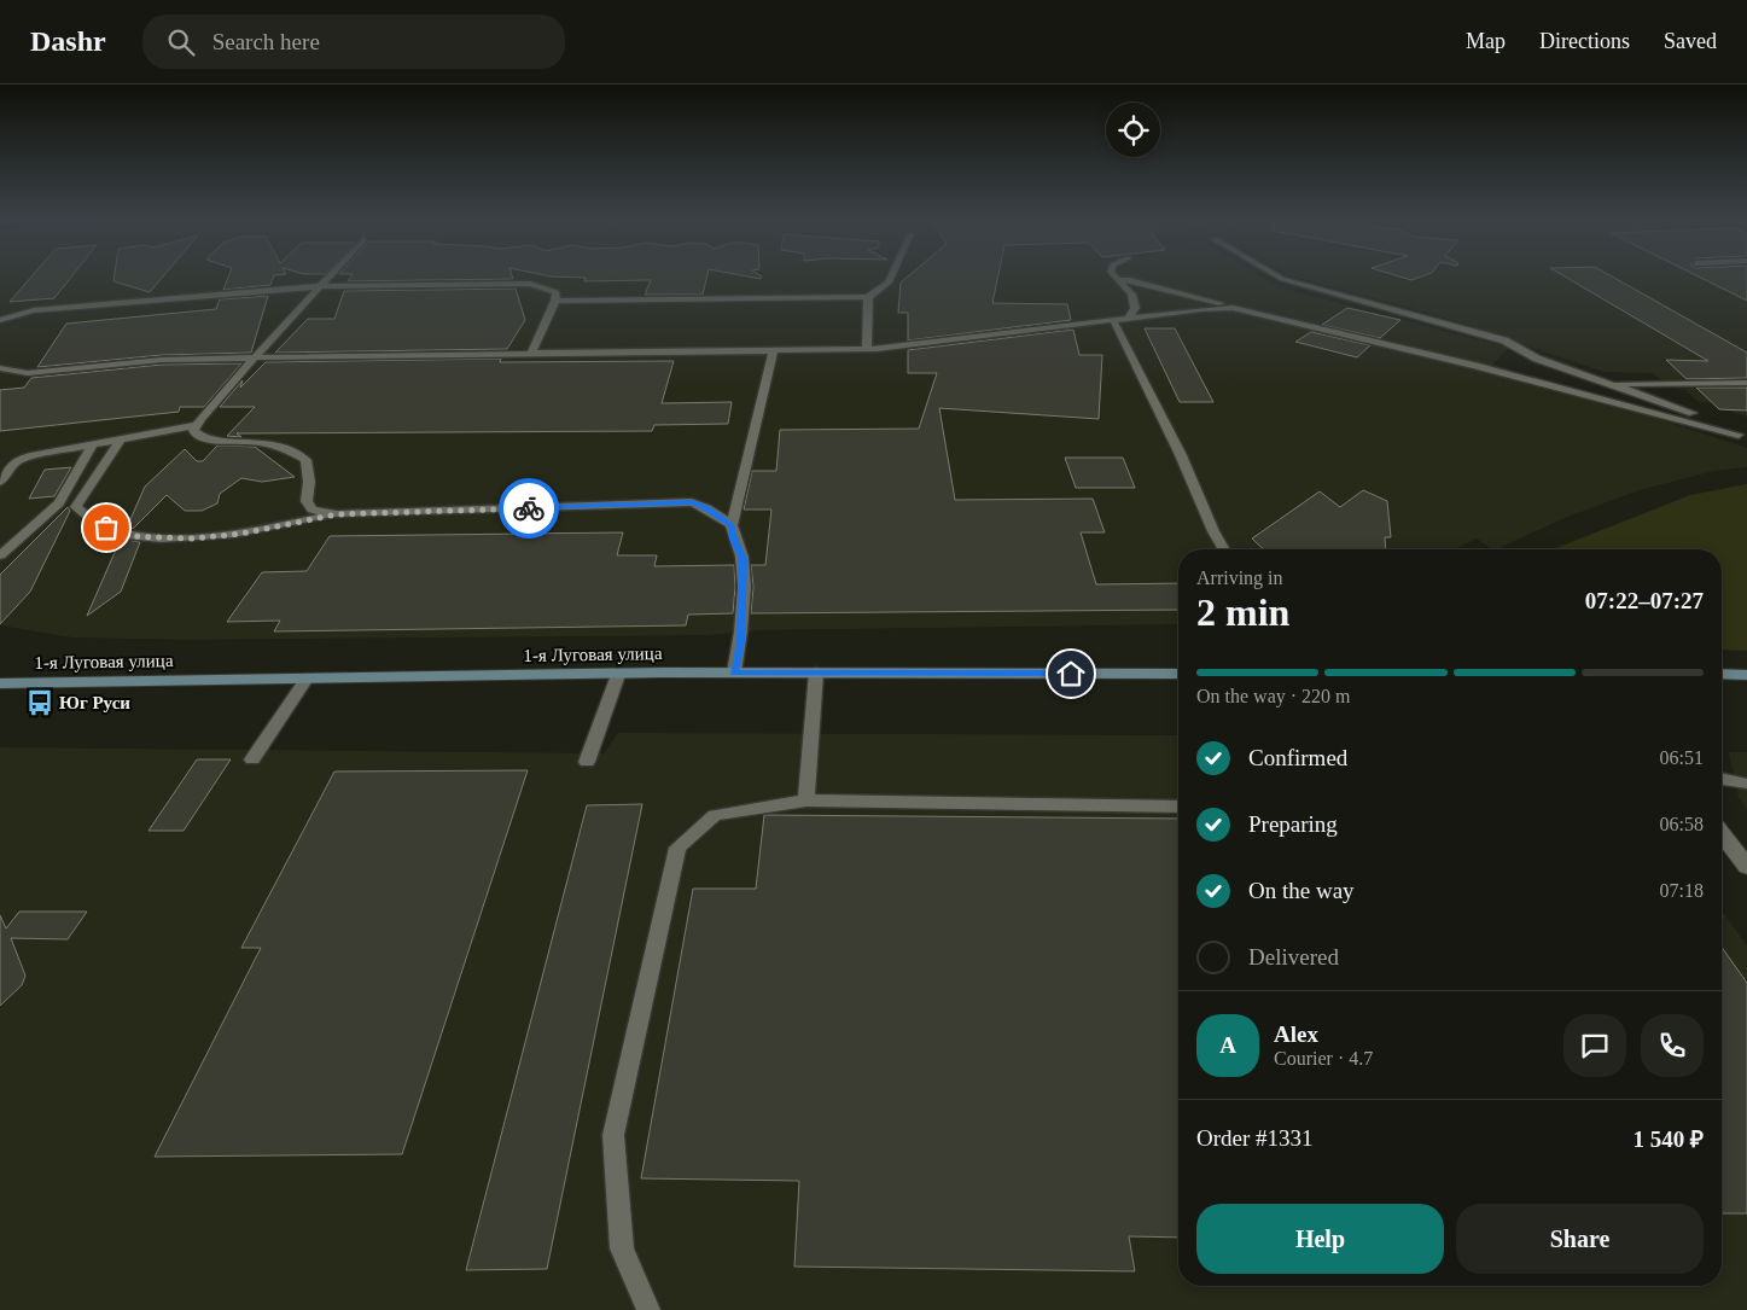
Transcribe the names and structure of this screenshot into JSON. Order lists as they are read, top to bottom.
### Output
{
  "streets": {
    "main road": ["1-я Луговая улица"]
  },
  "places": {
    "bus stop": ["Юг Руси"]
  },
  "page": {
    "header": "Dashr",
    "search": "Search here",
    "nav": ["Map", "Directions", "Saved"],
    "heading": ["2 min", "Arriving in", "07:22–07:27"],
    "panel": [
      "Alex",
      "Courier · 4.7",
      "Order #1331",
      "1 540 ₽"
    ],
    "bar": "On the way · 220 m",
    "list": [
      ["Confirmed", "06:51"],
      ["Preparing", "06:58"],
      ["On the way", "07:18"],
      "Delivered"
    ],
    "round": "A",
    "buttons": ["Help", "Share"]
  }
}
